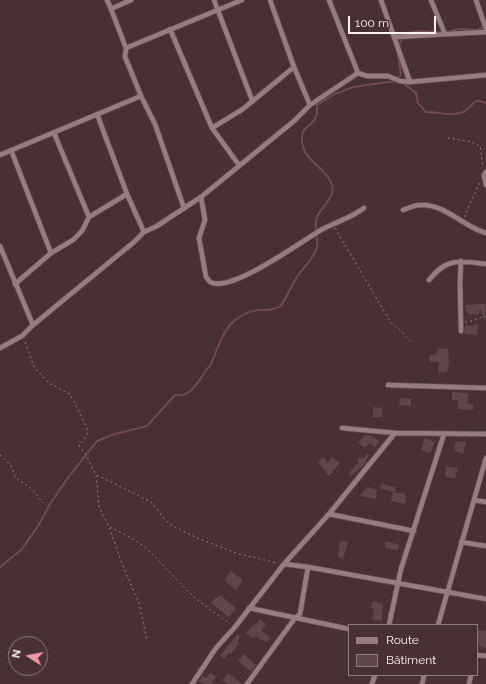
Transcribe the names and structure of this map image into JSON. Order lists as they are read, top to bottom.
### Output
{
  "legend": ["Route", "Bâtiment"],
  "scale_bar": "100 m",
  "north": "left"
}
